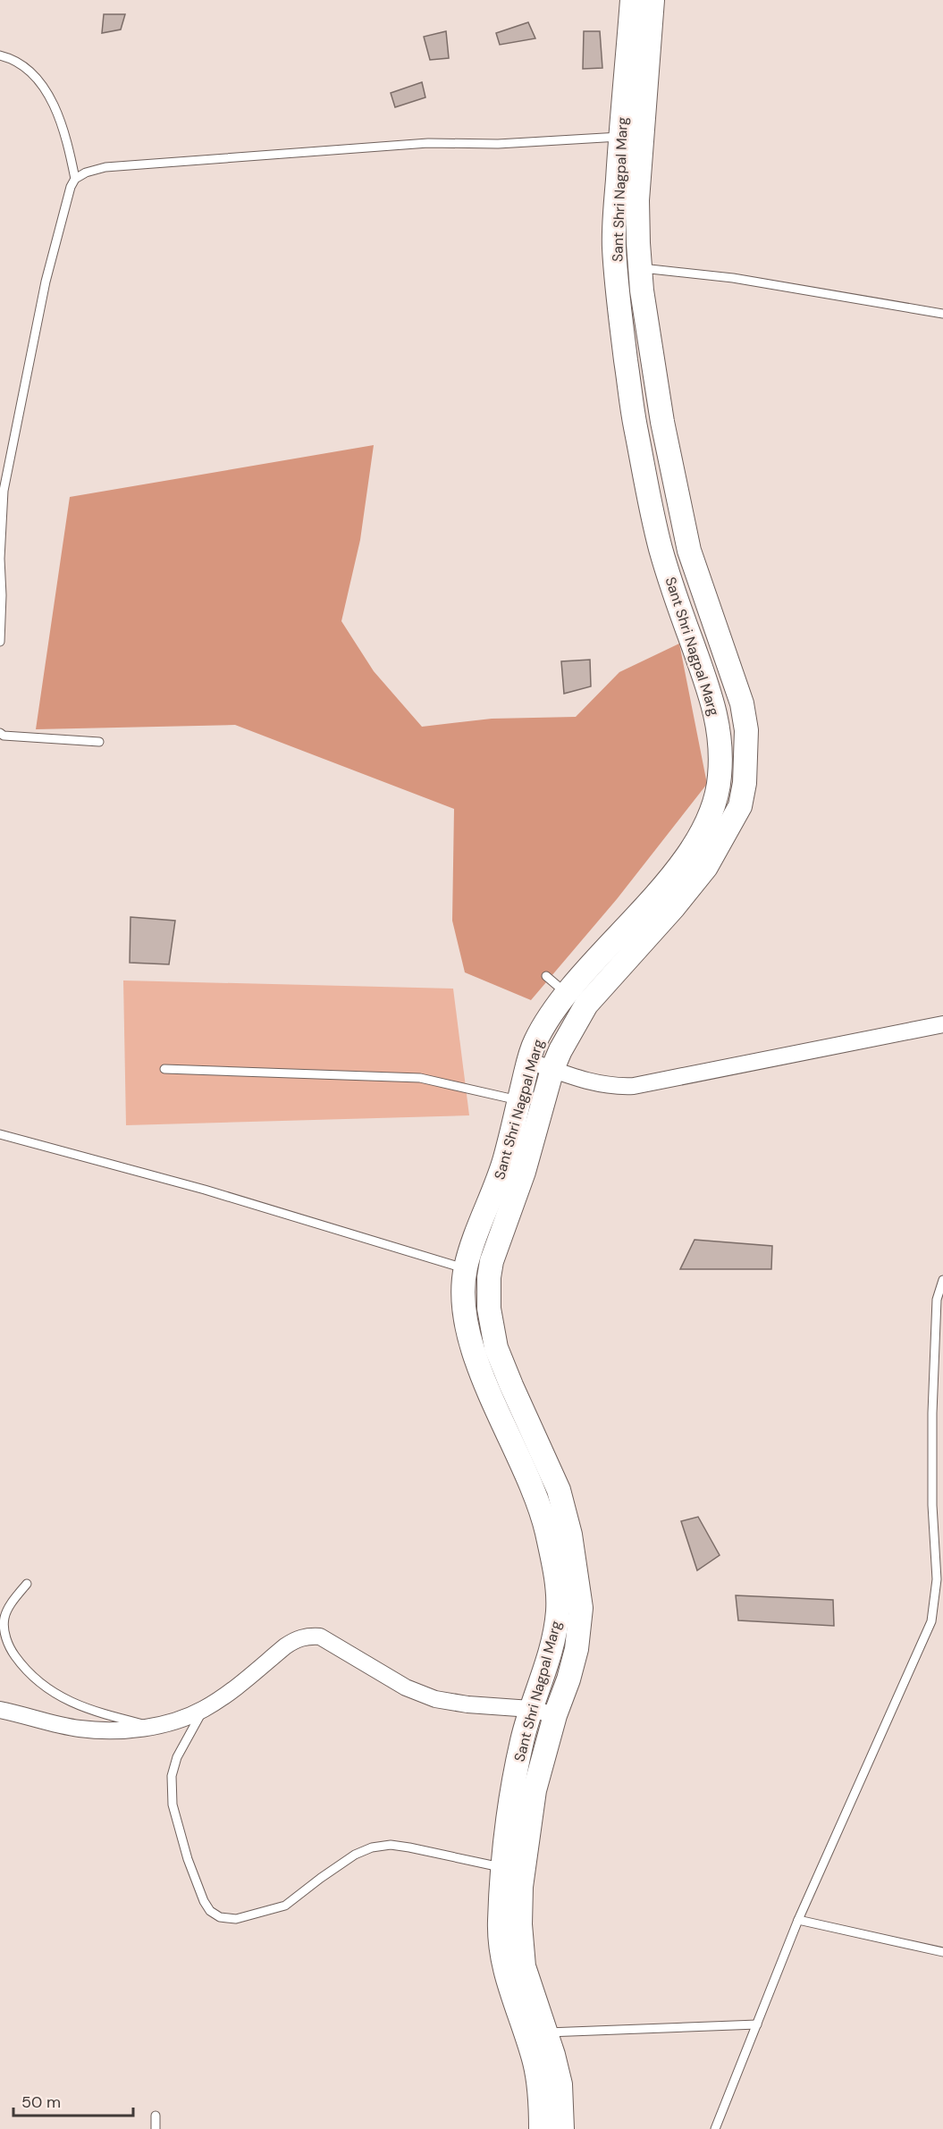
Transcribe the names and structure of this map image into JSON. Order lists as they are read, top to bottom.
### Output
{
  "streets": {
    "street": ["Sant Shri Nagpal Marg"]
  },
  "scale_bar": "50 m"
}
